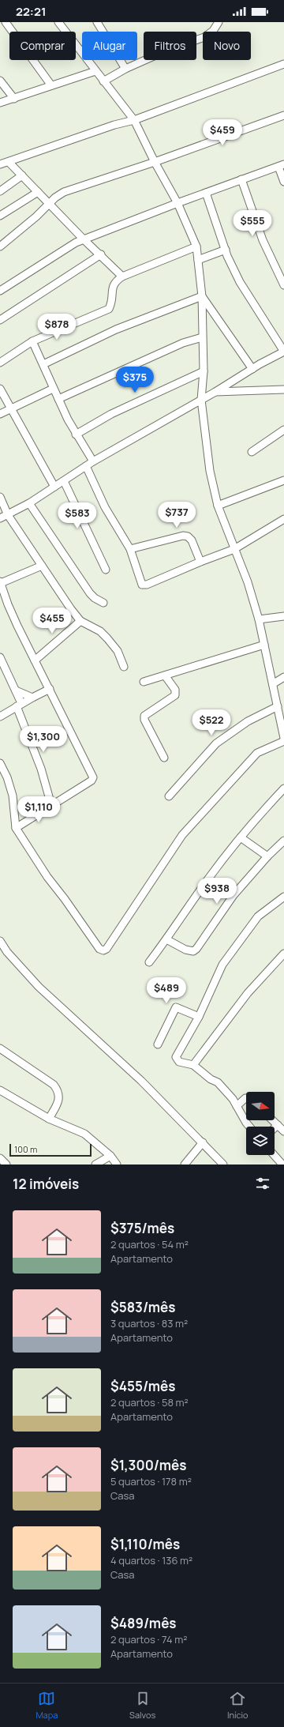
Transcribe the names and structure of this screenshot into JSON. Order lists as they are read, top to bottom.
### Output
{
  "scale_bar": "100 m",
  "north": "right",
  "page": {
    "status": "22:21",
    "chip": [
      "Comprar",
      "Alugar",
      "Filtros",
      "Novo"
    ],
    "price": [
      "$459",
      "$555",
      "$878",
      "$375",
      "$737",
      "$583",
      "$455",
      "$522",
      "$1,300",
      "$1,110",
      "$938",
      "$489"
    ],
    "scale": "100 m",
    "heading": "12 imóveis",
    "list": [
      {
        "name": "$375/mês",
        "note": "2 quartos · 54 m² · Apartamento"
      },
      {
        "name": "$583/mês",
        "note": "3 quartos · 83 m² · Apartamento"
      },
      {
        "name": "$455/mês",
        "note": "2 quartos · 58 m² · Apartamento"
      },
      {
        "name": "$1,300/mês",
        "note": "5 quartos · 178 m² · Casa"
      },
      {
        "name": "$1,110/mês",
        "note": "4 quartos · 136 m² · Casa"
      },
      {
        "name": "$489/mês",
        "note": "2 quartos · 74 m² · Apartamento"
      }
    ],
    "tabs": ["Mapa", "Salvos", "Início"]
  }
}
